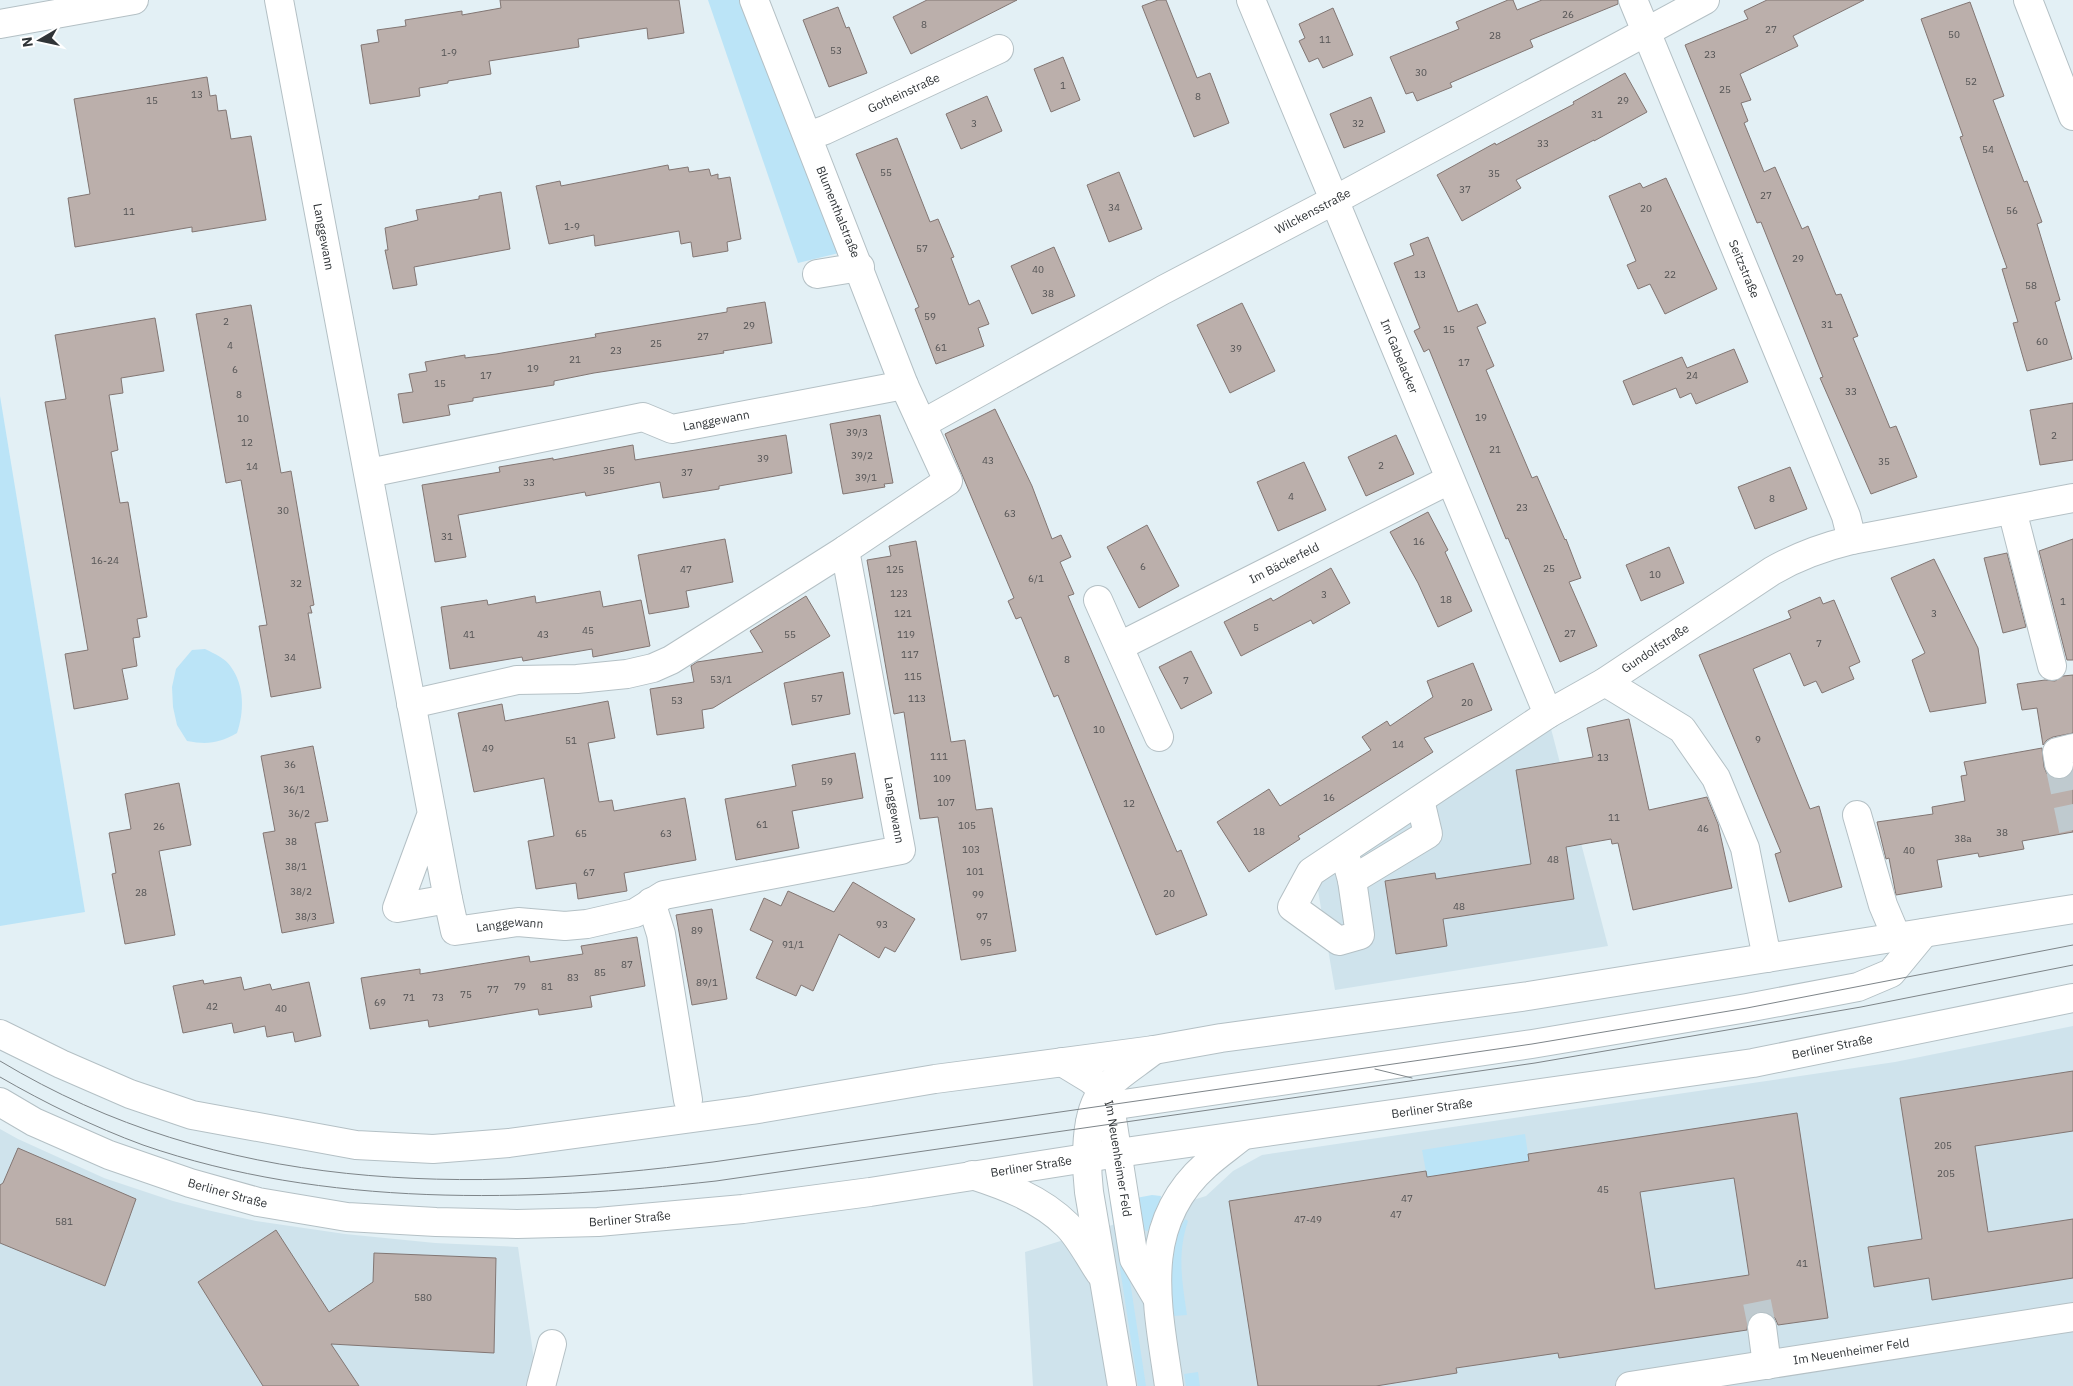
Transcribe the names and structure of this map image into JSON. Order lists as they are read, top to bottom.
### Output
{
  "streets": {
    "street": [
      "Gotheinstraße",
      "Wilckensstraße",
      "Blumenthalstraße",
      "Langgewann",
      "Seitzstraße",
      "Im Gabelacker",
      "Im Bäckerfeld",
      "Gundolfstraße",
      "Berliner Straße",
      "Im Neuenheimer Feld"
    ]
  },
  "crossings": [
    ["Gotheinstraße", "Blumenthalstraße"],
    ["Wilckensstraße", "Blumenthalstraße"],
    ["Wilckensstraße", "Seitzstraße"],
    ["Wilckensstraße", "Im Gabelacker"],
    ["Blumenthalstraße", "Langgewann"],
    ["Seitzstraße", "Gundolfstraße"],
    ["Im Gabelacker", "Im Bäckerfeld"],
    ["Im Gabelacker", "Gundolfstraße"],
    ["Berliner Straße", "Im Neuenheimer Feld"]
  ],
  "house_numbers": [
    "26",
    "8",
    "27",
    "50",
    "28",
    "11",
    "53",
    "1-9",
    "23",
    "30",
    "52",
    "1",
    "25",
    "13",
    "8",
    "15",
    "29",
    "31",
    "3",
    "32",
    "33",
    "54",
    "55",
    "35",
    "37",
    "27",
    "34",
    "20",
    "56",
    "11",
    "1-9",
    "57",
    "29",
    "40",
    "13",
    "22",
    "58",
    "38",
    "59",
    "2",
    "31",
    "29",
    "15",
    "27",
    "60",
    "25",
    "4",
    "61",
    "39",
    "23",
    "21",
    "17",
    "19",
    "6",
    "17",
    "24",
    "15",
    "33",
    "8",
    "19",
    "10",
    "39/3",
    "2",
    "12",
    "21",
    "39/2",
    "39",
    "43",
    "35",
    "2",
    "14",
    "35",
    "37",
    "39/1",
    "33",
    "4",
    "8",
    "23",
    "30",
    "63",
    "31",
    "16",
    "16-24",
    "6",
    "25",
    "47",
    "125",
    "10",
    "6/1",
    "32",
    "123",
    "3",
    "18",
    "1",
    "121",
    "3",
    "5",
    "45",
    "27",
    "41",
    "43",
    "55",
    "119",
    "7",
    "117",
    "34",
    "8",
    "115",
    "53/1",
    "7",
    "57",
    "113",
    "53",
    "20",
    "10",
    "9",
    "51",
    "14",
    "49",
    "111",
    "13",
    "36",
    "109",
    "59",
    "36/1",
    "16",
    "107",
    "12",
    "36/2",
    "11",
    "61",
    "105",
    "26",
    "46",
    "18",
    "38",
    "65",
    "63",
    "38a",
    "38",
    "103",
    "40",
    "48",
    "38/1",
    "101",
    "67",
    "38/2",
    "28",
    "20",
    "99",
    "48",
    "38/3",
    "97",
    "93",
    "89",
    "95",
    "91/1",
    "87",
    "85",
    "83",
    "89/1",
    "79",
    "81",
    "77",
    "75",
    "71",
    "73",
    "69",
    "42",
    "40",
    "205",
    "205",
    "45",
    "47",
    "47",
    "47-49",
    "581",
    "41",
    "580"
  ],
  "north": "left"
}
